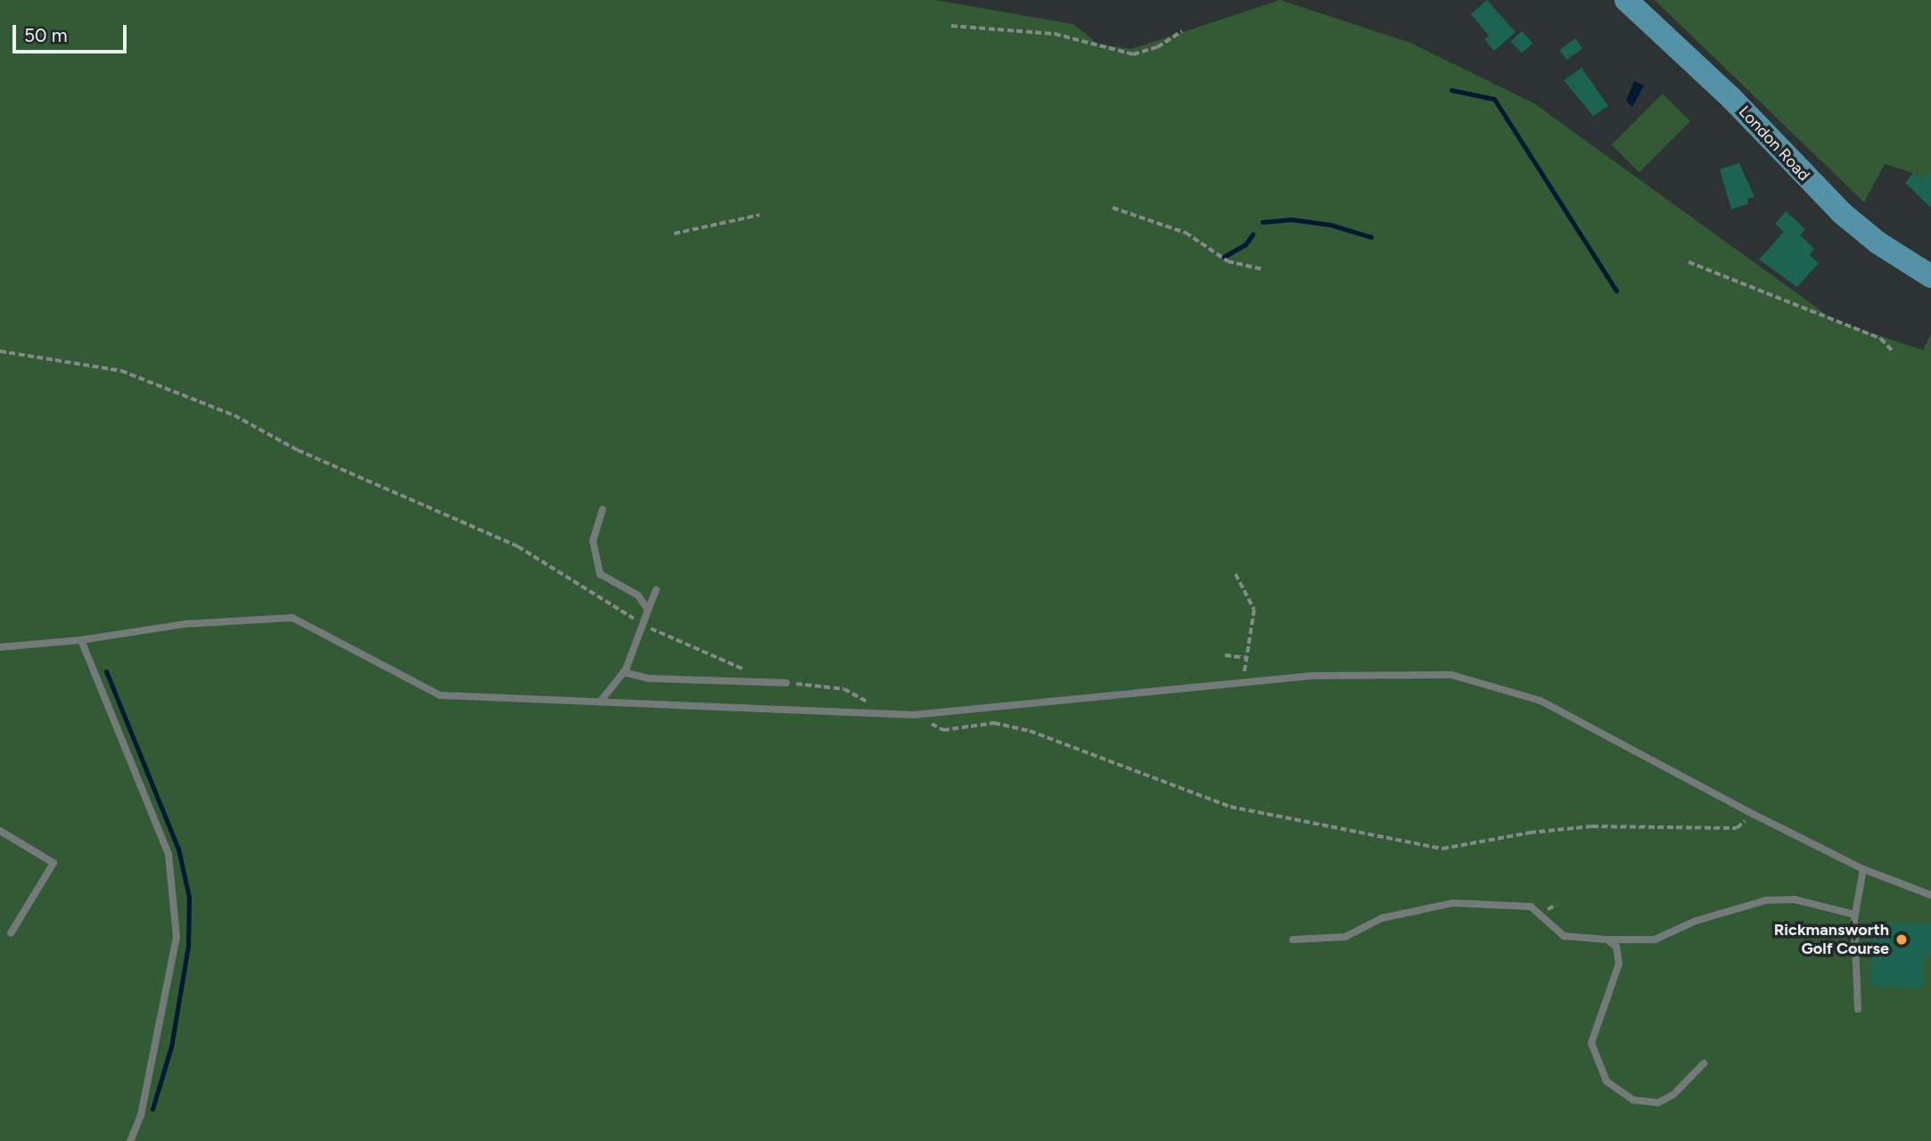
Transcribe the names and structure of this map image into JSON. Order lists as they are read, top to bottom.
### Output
{
  "streets": {
    "main road": ["London Road"]
  },
  "places": ["Rickmansworth Golf Course"],
  "scale_bar": "50 m"
}
